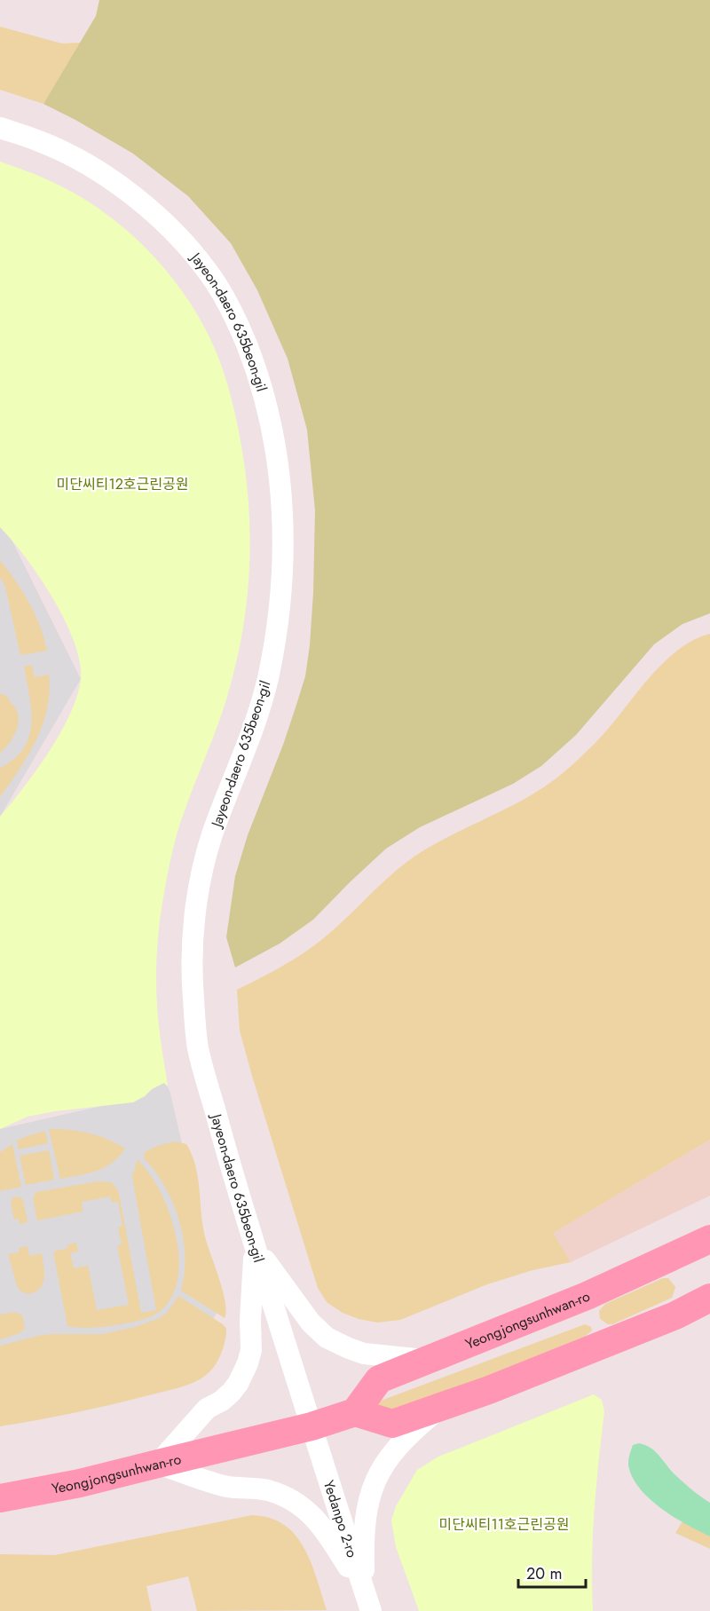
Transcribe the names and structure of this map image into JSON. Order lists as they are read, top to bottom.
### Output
{
  "streets": {
    "main road": ["Yeongjongsunhwan-ro"],
    "street": ["Jayeon-daero 635beon-gil", "Yedanpo 2-ro"]
  },
  "crossings": [
    ["Jayeon-daero 635beon-gil", "Yeongjongsunhwan-ro"],
    ["Jayeon-daero 635beon-gil", "Yedanpo 2-ro"],
    ["Yeongjongsunhwan-ro", "Yedanpo 2-ro"]
  ],
  "parks": ["미단씨티12호근린공원", "미단씨티11호근린공원"],
  "scale_bar": "20 m"
}
